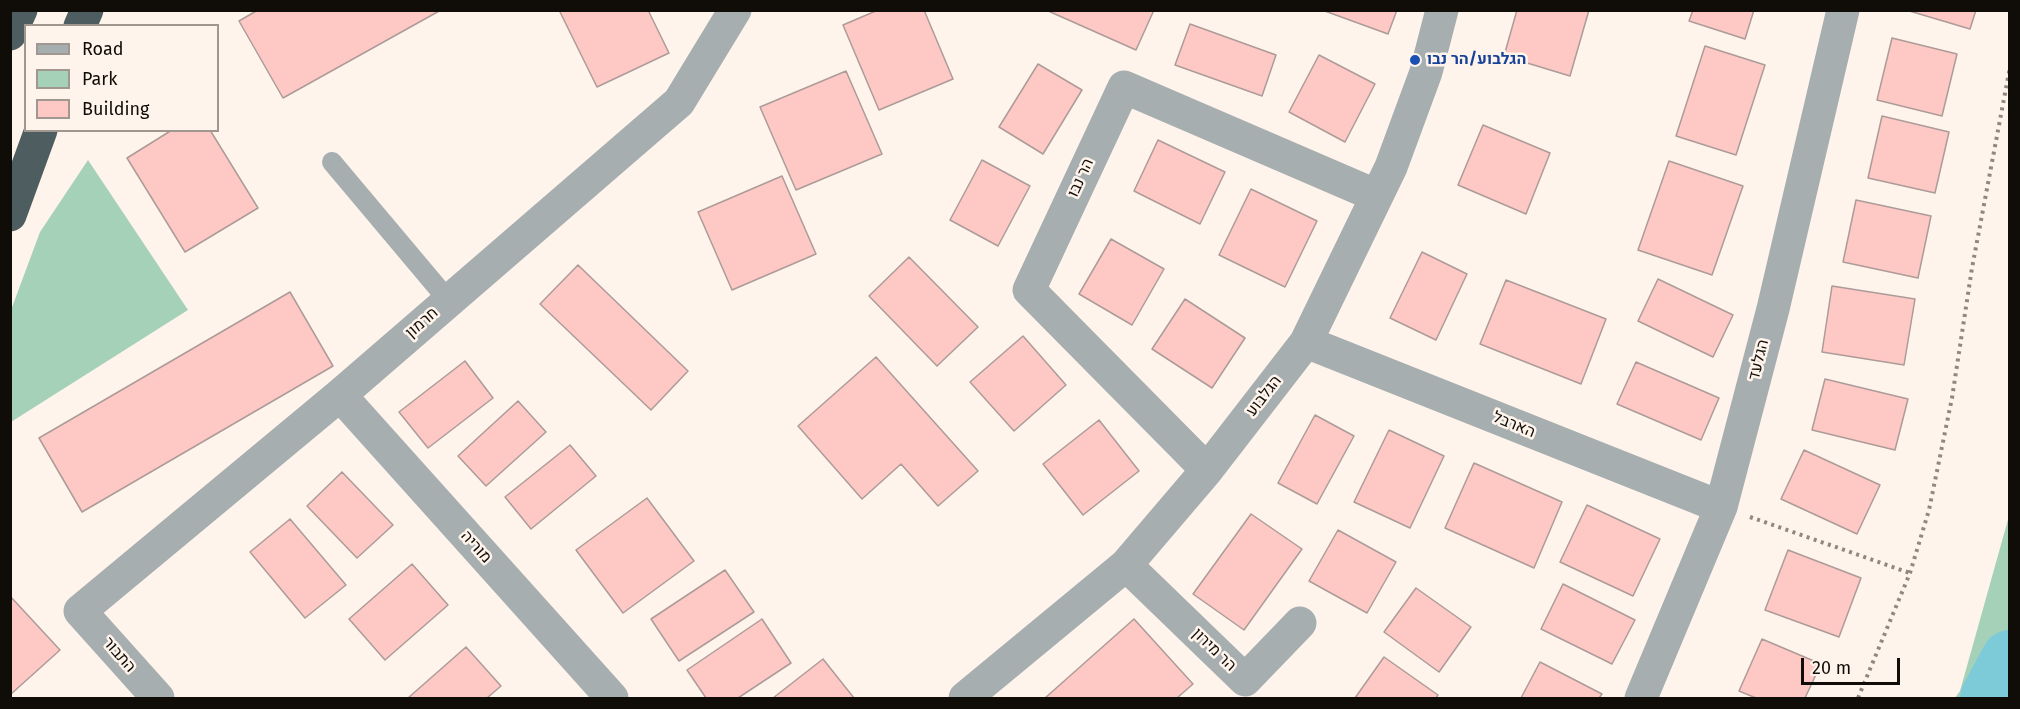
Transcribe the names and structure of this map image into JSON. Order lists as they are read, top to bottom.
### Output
{
  "streets": {
    "street": [
      "הר נבו",
      "חרמון",
      "הגלעד",
      "הגלבוע",
      "הארבל",
      "מוריה",
      "הר מירון",
      "התבור"
    ]
  },
  "crossings": [
    ["הר נבו", "הגלבוע"],
    ["חרמון", "מוריה"],
    ["חרמון", "התבור"],
    ["הגלעד", "הארבל"],
    ["הגלבוע", "הארבל"],
    ["הגלבוע", "הר מירון"]
  ],
  "places": ["הגלבוע/הר נבו"],
  "legend": ["Road", "Park", "Building"],
  "scale_bar": "20 m"
}
